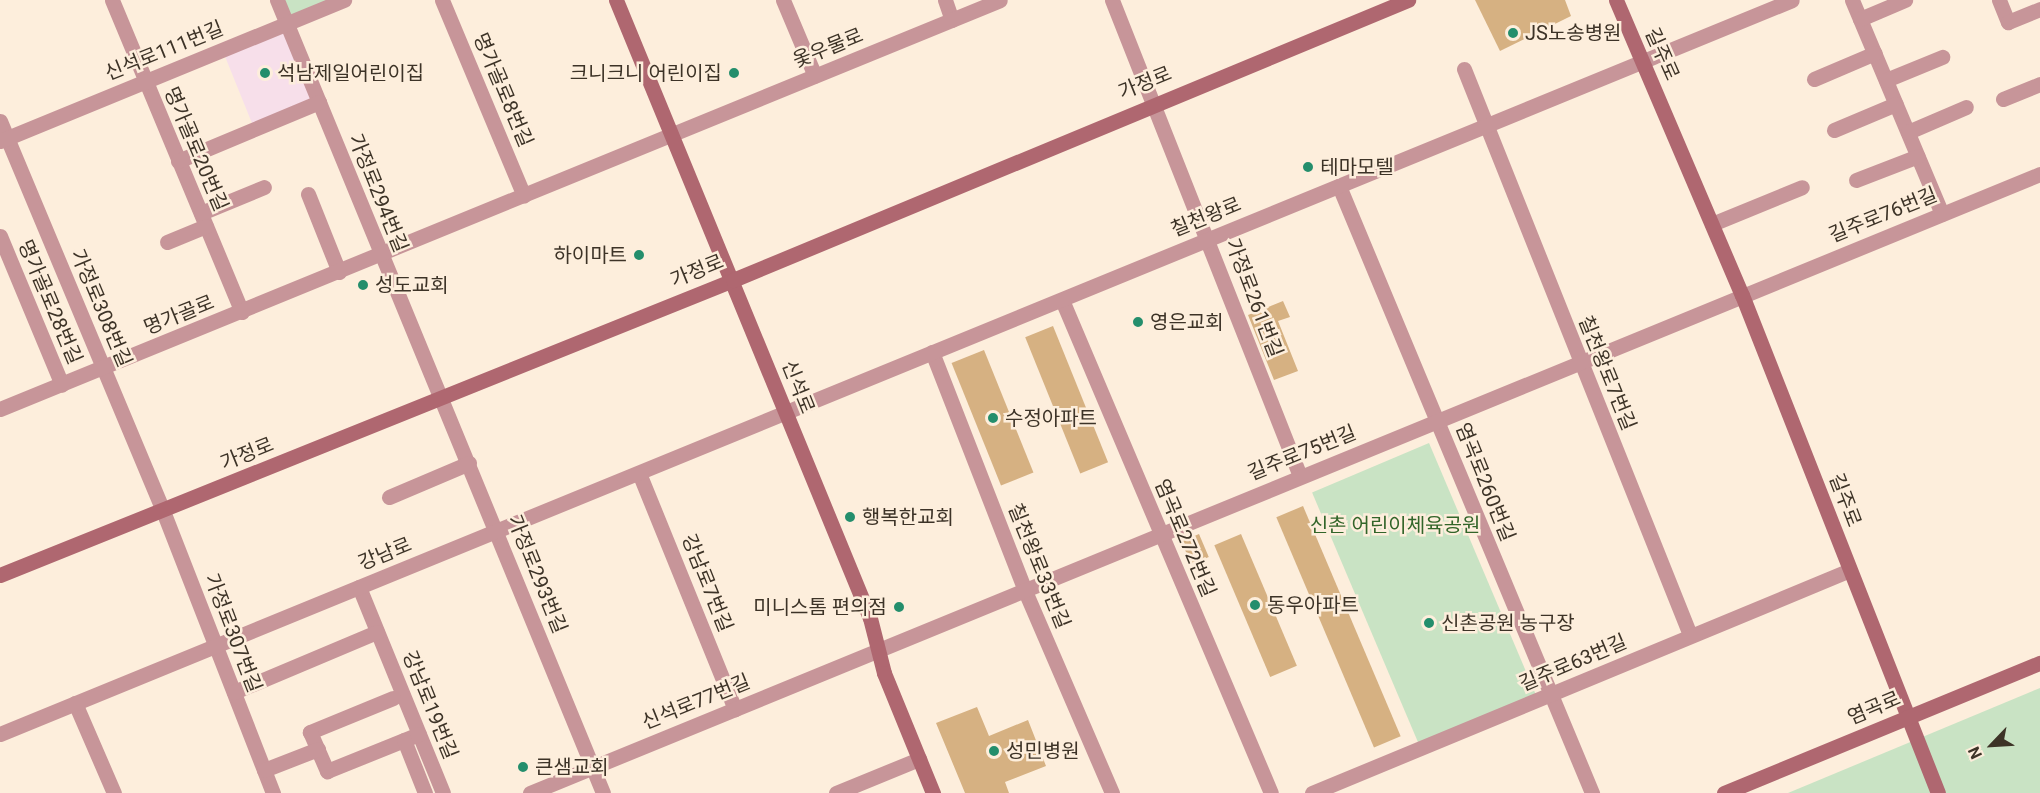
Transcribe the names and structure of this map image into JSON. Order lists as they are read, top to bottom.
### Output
{
  "streets": {
    "street": [
      "옻우물로",
      "신석로111번길",
      "길주로",
      "가정로",
      "명가골로8번길",
      "명가골로20번길",
      "가정로294번길",
      "길주로76번길",
      "칠천왕로",
      "가정로261번길",
      "명가골로28번길",
      "가정로308번길",
      "명가골로",
      "칠천왕로7번길",
      "신석로",
      "길주로75번길",
      "염곡로260번길",
      "염곡로272번길",
      "강남로",
      "칠천왕로33번길",
      "가정로293번길",
      "강남로7번길",
      "가정로307번길",
      "길주로63번길",
      "신석로77번길",
      "강남로19번길",
      "염곡로"
    ]
  },
  "crossings": [
    ["옻우물로", "명가골로"],
    ["옻우물로", "신석로"],
    ["신석로111번길", "명가골로20번길"],
    ["신석로111번길", "가정로294번길"],
    ["신석로111번길", "가정로308번길"],
    ["길주로", "길주로76번길"],
    ["길주로", "칠천왕로"],
    ["길주로", "길주로75번길"],
    ["길주로", "길주로63번길"],
    ["길주로", "염곡로"],
    ["가정로", "가정로294번길"],
    ["가정로", "가정로261번길"],
    ["가정로", "가정로308번길"],
    ["가정로", "신석로"],
    ["가정로", "가정로293번길"],
    ["가정로", "가정로307번길"],
    ["명가골로8번길", "명가골로"],
    ["명가골로20번길", "명가골로"],
    ["가정로294번길", "명가골로"],
    ["가정로294번길", "가정로293번길"],
    ["길주로76번길", "길주로75번길"],
    ["칠천왕로", "가정로261번길"],
    ["칠천왕로", "칠천왕로7번길"],
    ["칠천왕로", "신석로"],
    ["칠천왕로", "염곡로260번길"],
    ["칠천왕로", "염곡로272번길"],
    ["칠천왕로", "강남로"],
    ["칠천왕로", "칠천왕로33번길"],
    ["가정로261번길", "길주로75번길"],
    ["명가골로28번길", "명가골로"],
    ["가정로308번길", "명가골로"],
    ["가정로308번길", "가정로307번길"],
    ["명가골로", "신석로"],
    ["칠천왕로7번길", "길주로75번길"],
    ["칠천왕로7번길", "길주로63번길"],
    ["신석로", "길주로75번길"],
    ["신석로", "강남로"],
    ["신석로", "신석로77번길"],
    ["길주로75번길", "염곡로260번길"],
    ["길주로75번길", "염곡로272번길"],
    ["길주로75번길", "칠천왕로33번길"],
    ["길주로75번길", "신석로77번길"],
    ["염곡로260번길", "길주로63번길"],
    ["강남로", "가정로293번길"],
    ["강남로", "강남로7번길"],
    ["강남로", "가정로307번길"],
    ["강남로", "강남로19번길"],
    ["가정로293번길", "신석로77번길"],
    ["강남로7번길", "신석로77번길"]
  ],
  "parks": ["신촌 어린이체육공원"],
  "places": [
    "JS노송병원",
    "석남제일어린이집",
    "크니크니 어린이집",
    "테마모텔",
    "하이마트",
    "성도교회",
    "영은교회",
    "수정아파트",
    "행복한교회",
    "동우아파트",
    "미니스톰 편의점",
    "신촌공원 농구장",
    "성민병원",
    "큰샘교회"
  ],
  "north": "bottom left"
}
